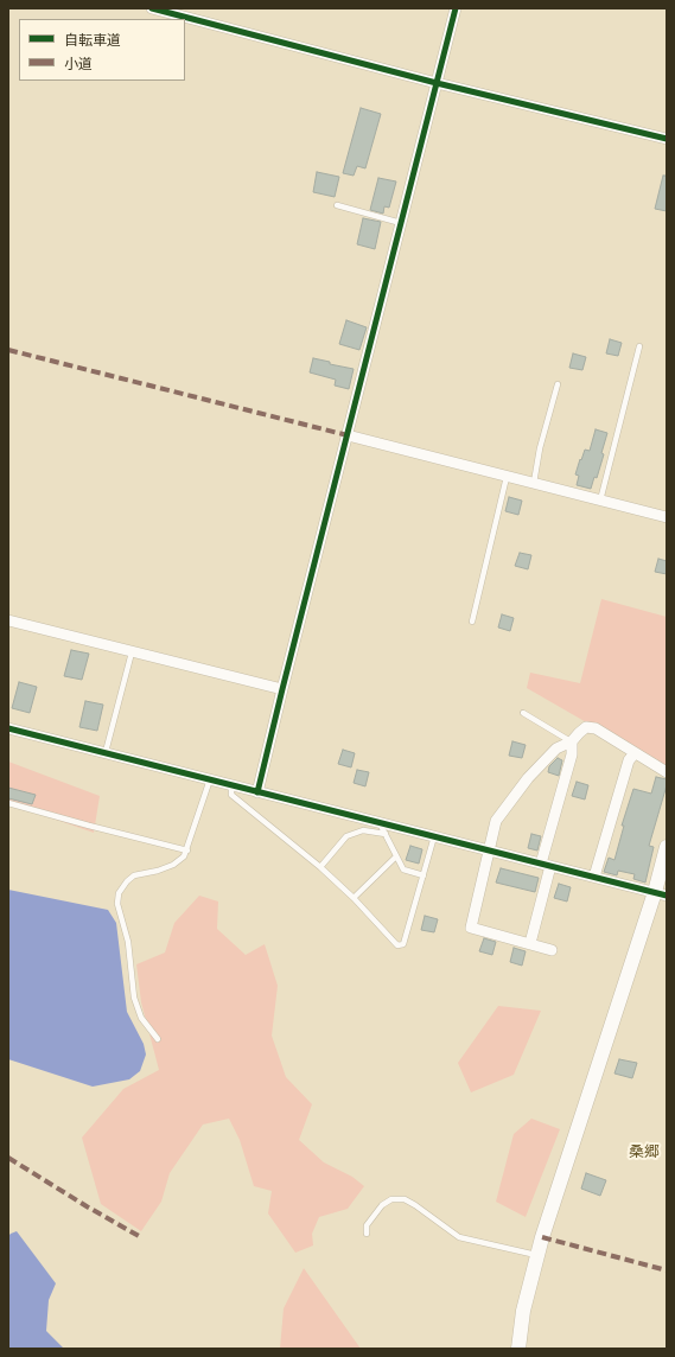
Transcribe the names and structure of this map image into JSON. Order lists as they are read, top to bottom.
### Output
{
  "districts": ["桑郷"],
  "legend": ["自転車道", "小道"]
}
